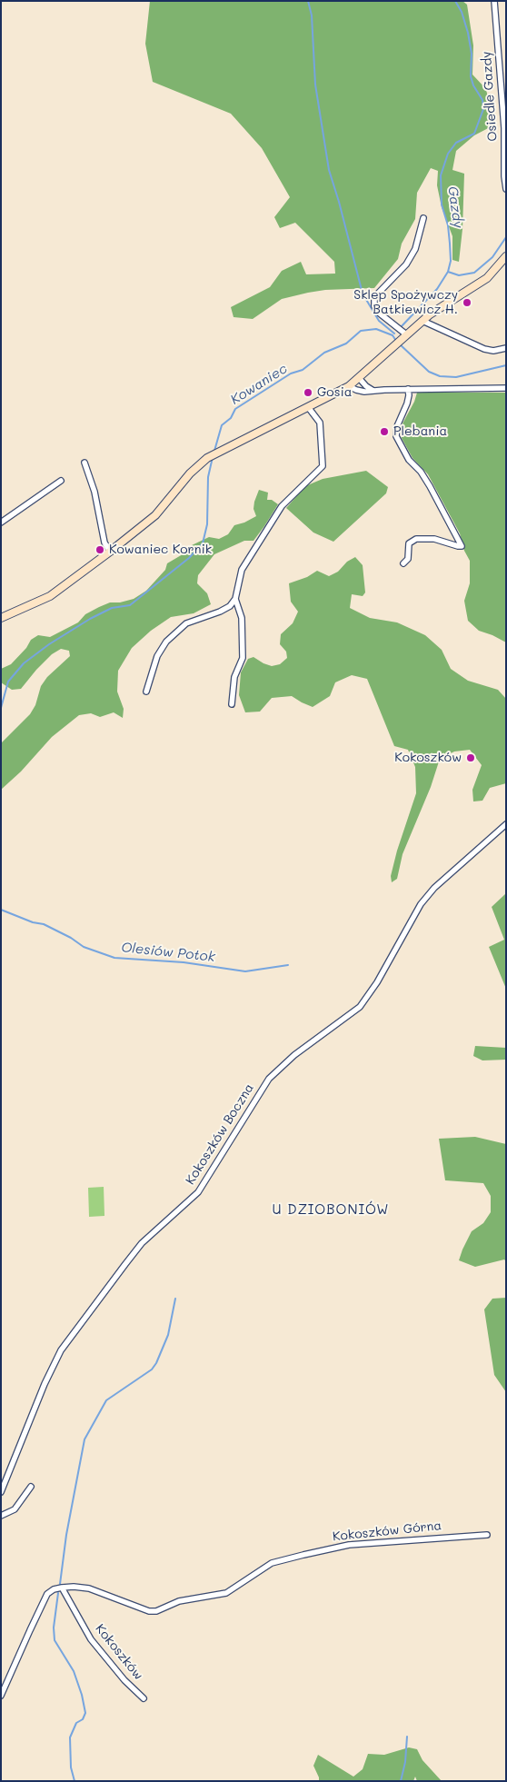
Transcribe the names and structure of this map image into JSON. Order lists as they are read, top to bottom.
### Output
{
  "streets": {
    "street": [
      "Osiedle Gazdy",
      "Kokoszków Boczna",
      "Kokoszków Górna",
      "Kokoszków"
    ]
  },
  "crossings": [
    ["Kokoszków Górna", "Kokoszków"]
  ],
  "districts": ["U DZIOBONIÓW"],
  "water": ["Gazdy", "Kowaniec", "Olesiów Potok"],
  "places": [
    "Sklep Spożywczy Batkiewicz H.",
    "Gosia",
    "Plebania",
    "Kowaniec Kornik",
    "Kokoszków"
  ]
}
